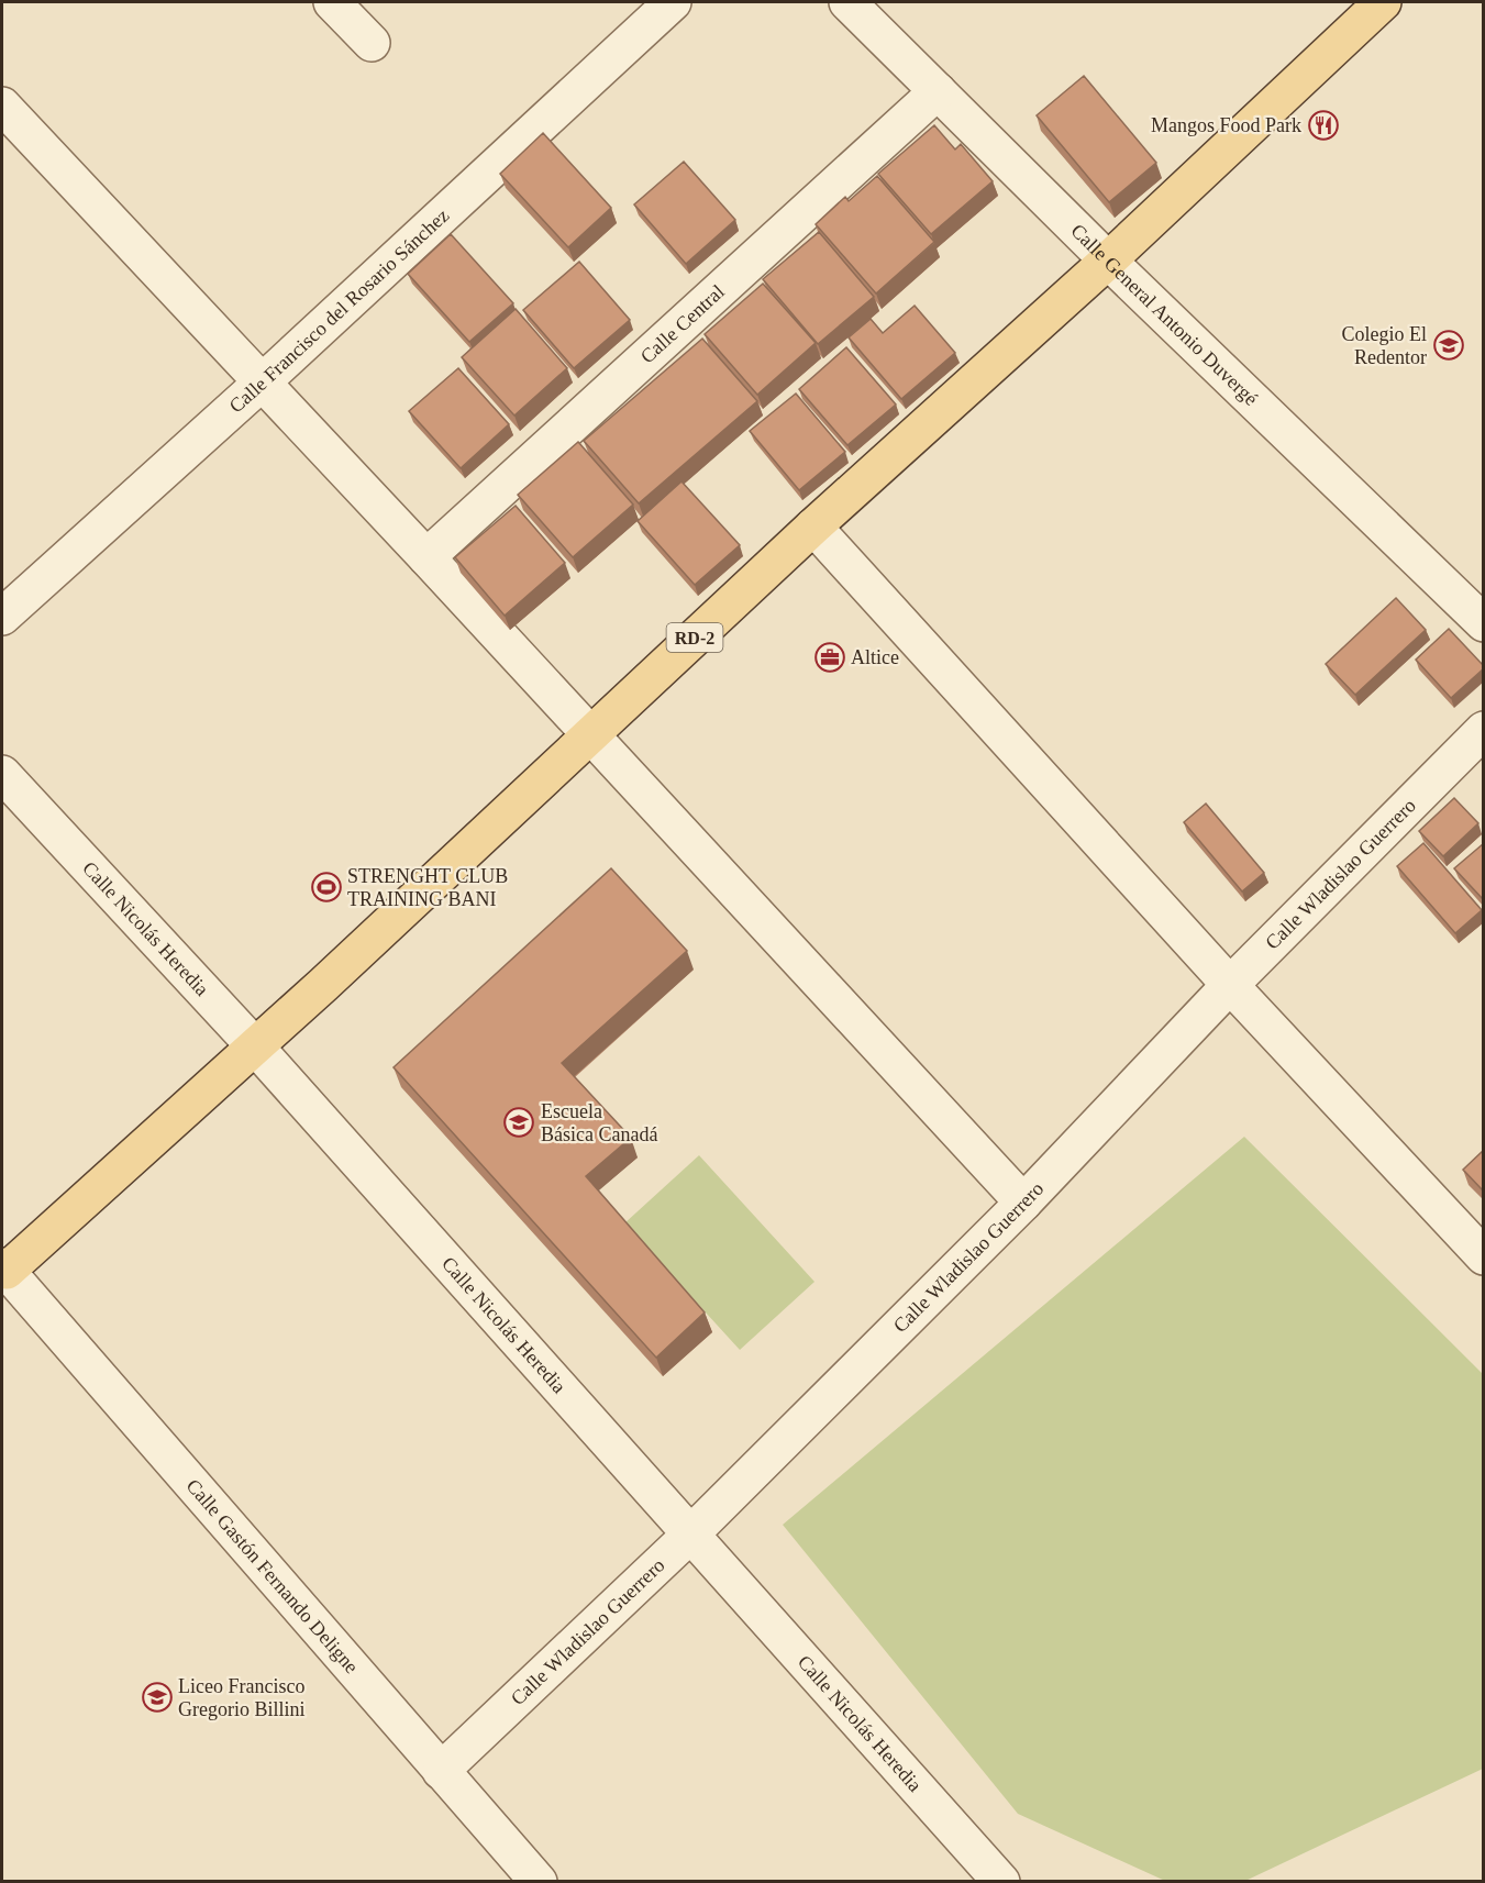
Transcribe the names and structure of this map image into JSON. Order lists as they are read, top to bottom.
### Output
{
  "streets": {
    "main road": ["RD-2"],
    "street": [
      "Calle Francisco del Rosario Sánchez",
      "Calle General Antonio Duvergé",
      "Calle Central",
      "Calle Wladislao Guerrero",
      "Calle Nicolás Heredia",
      "Calle Gastón Fernando Deligne"
    ]
  },
  "crossings": [
    ["Calle General Antonio Duvergé", "Calle Central"],
    ["Calle General Antonio Duvergé", "RD-2"],
    ["RD-2", "Calle Nicolás Heredia"],
    ["RD-2", "Calle Gastón Fernando Deligne"],
    ["Calle Wladislao Guerrero", "Calle Nicolás Heredia"],
    ["Calle Wladislao Guerrero", "Calle Gastón Fernando Deligne"]
  ],
  "places": {
    "restaurant": ["Mangos Food Park"],
    "school or university": ["Colegio El Redentor", "Escuela Básica Canadá", "Liceo Francisco Gregorio Billini"],
    "office": ["Altice"],
    "sports": ["STRENGHT CLUB TRAINING BANI"]
  }
}
